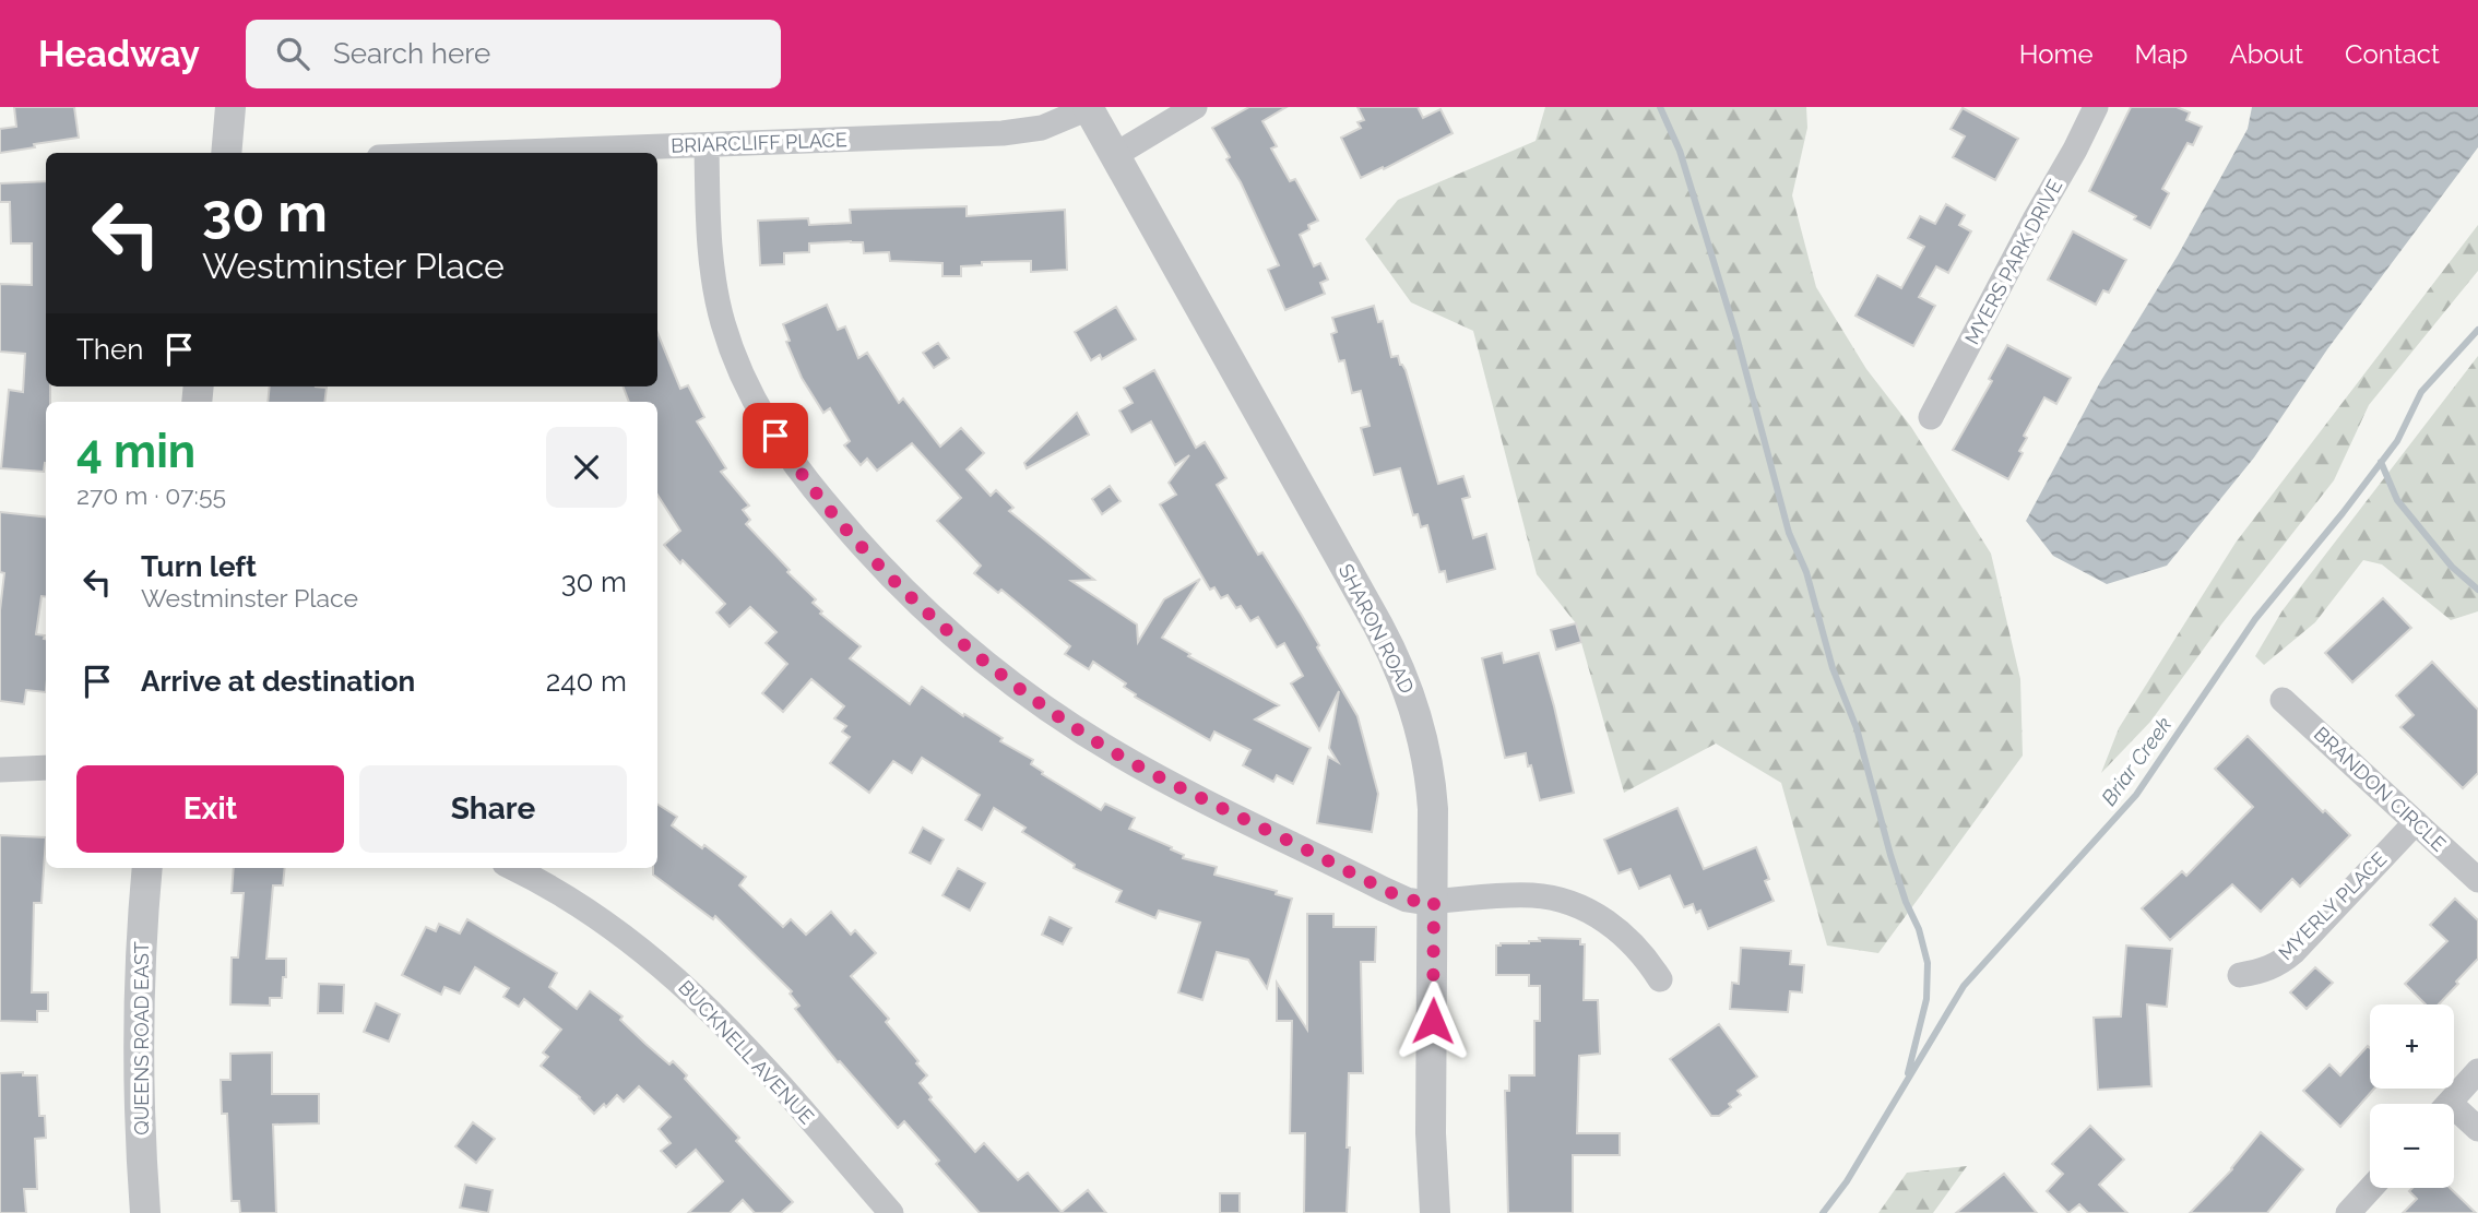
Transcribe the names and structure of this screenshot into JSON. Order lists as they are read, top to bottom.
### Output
{
  "streets": {
    "street": [
      "BRIARCLIFF PLACE",
      "MYERS PARK DRIVE",
      "SHARON ROAD",
      "BRANDON CIRCLE",
      "MYERLY PLACE",
      "QUEENS ROAD EAST",
      "BUCKNELL AVENUE"
    ]
  },
  "crossings": [
    ["BRIARCLIFF PLACE", "SHARON ROAD"],
    ["BRANDON CIRCLE", "MYERLY PLACE"]
  ],
  "water": ["Briar Creek"],
  "page": {
    "header": "Headway",
    "search": "Search here",
    "nav": [
      "Home",
      "Map",
      "About",
      "Contact"
    ],
    "turn": ["30 m", "Westminster Place"],
    "then": "Then",
    "heading": ["4 min", "270 m · 07:55"],
    "list": [
      {
        "name": "Turn left",
        "note": "Westminster Place",
        "value": "30 m"
      },
      {
        "name": "Arrive at destination",
        "value": "240 m"
      }
    ],
    "buttons": ["Exit", "Share"],
    "map_buttons": ["+", "−"]
  }
}
